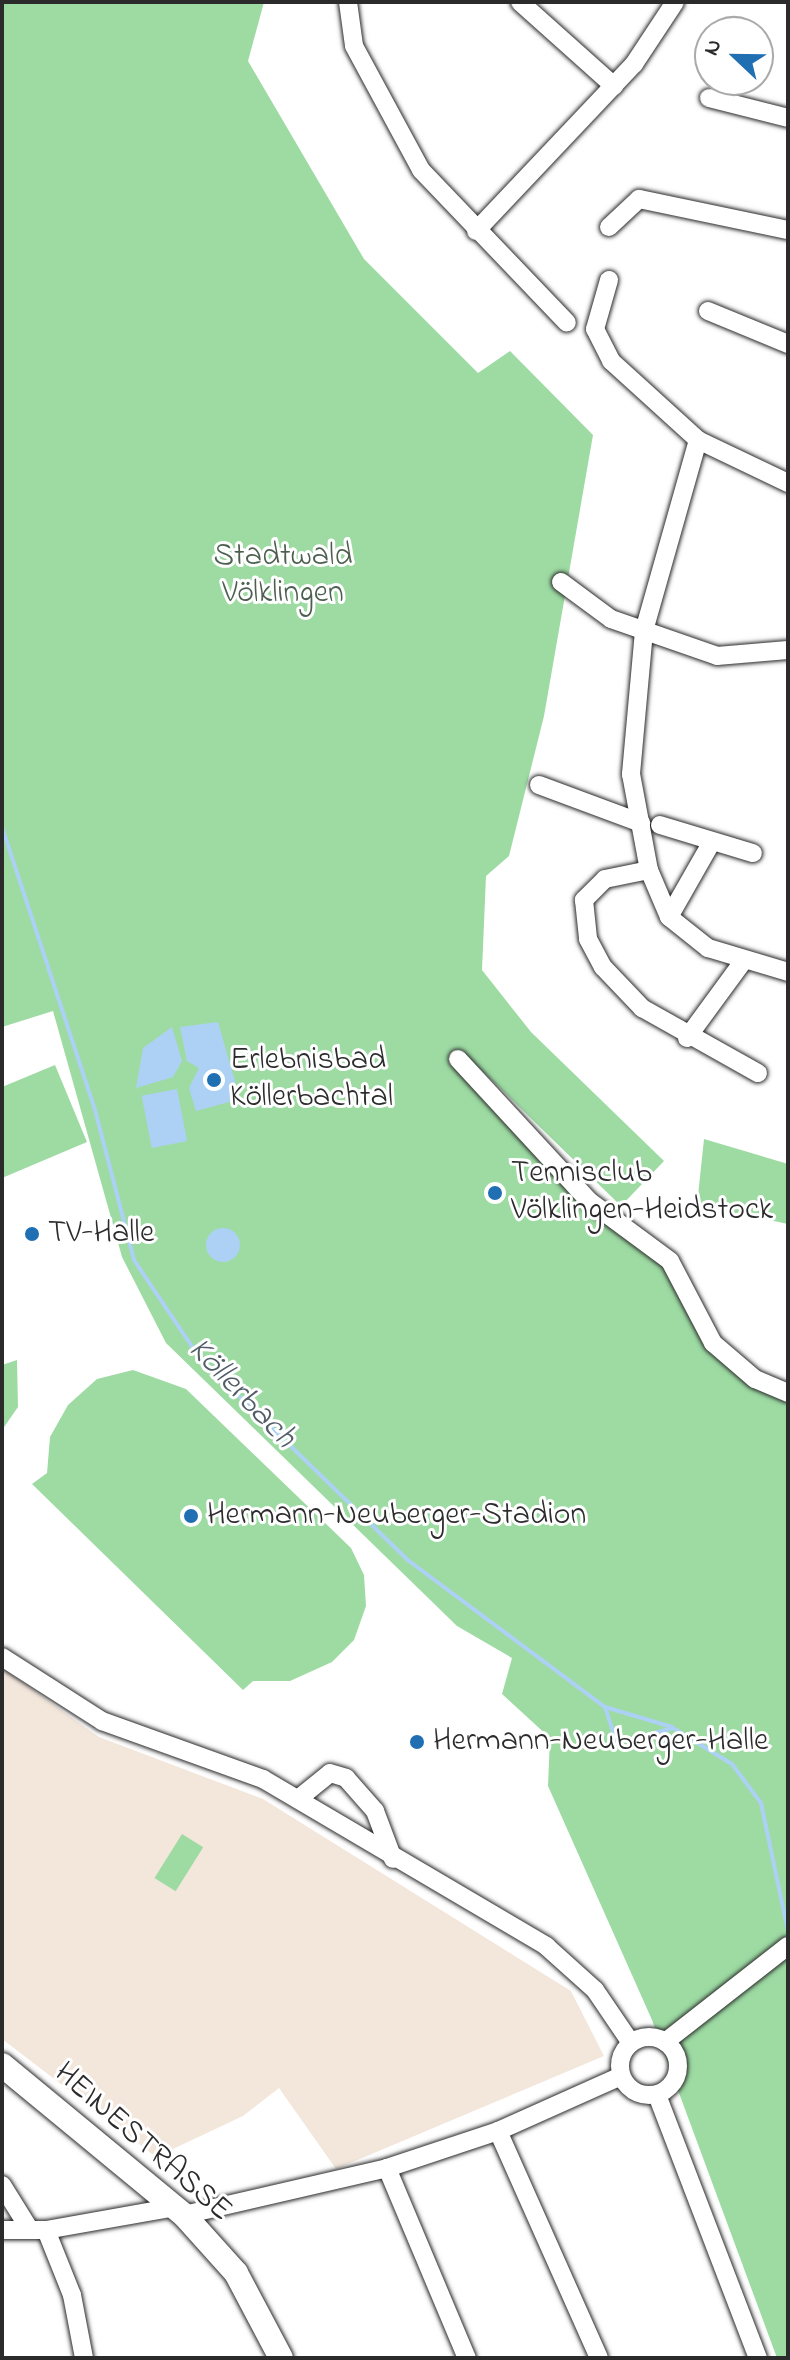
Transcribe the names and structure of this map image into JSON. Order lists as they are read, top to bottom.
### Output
{
  "streets": {
    "main road": ["HEINESTRASSE"]
  },
  "water": ["Köllerbach"],
  "parks": ["Stadtwald Völklingen"],
  "places": [
    "Erlebnisbad Köllerbachtal",
    "Tennisclub Völklingen-Heidstock",
    "TV-Halle",
    "Hermann-Neuberger-Stadion",
    "Hermann-Neuberger-Halle"
  ],
  "north": "left"
}
